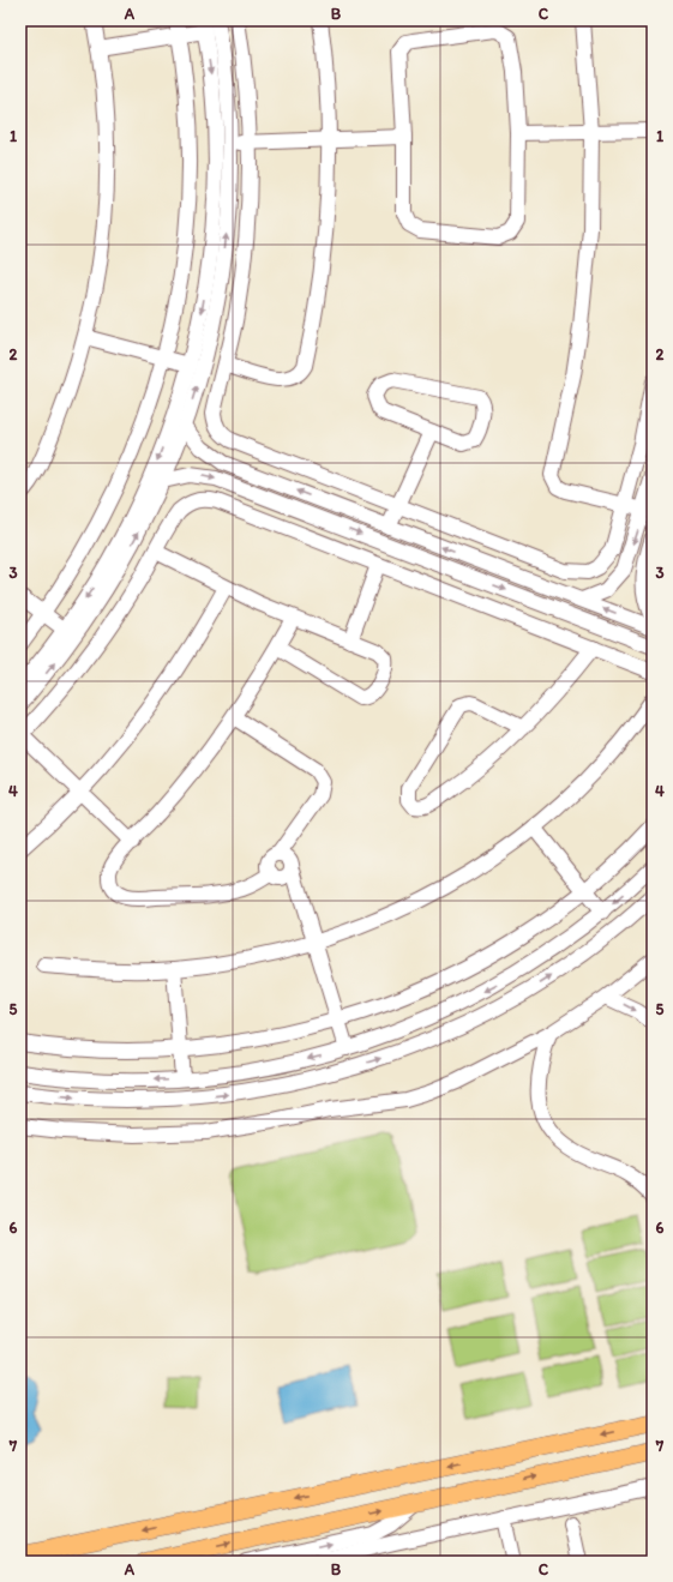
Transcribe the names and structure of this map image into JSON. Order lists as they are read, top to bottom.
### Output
{
  "grid": {
    "columns": ["A", "B", "C"],
    "rows": [
      "1",
      "2",
      "3",
      "4",
      "5",
      "6",
      "7"
    ]
  }
}
